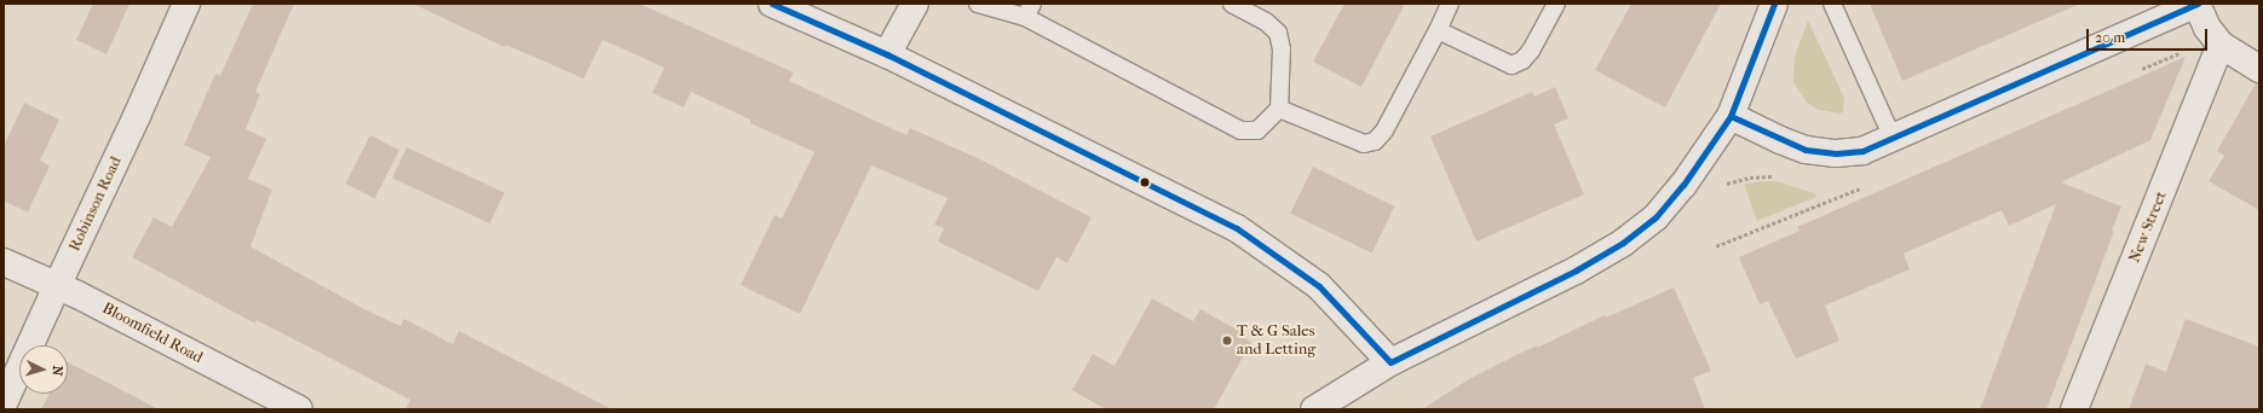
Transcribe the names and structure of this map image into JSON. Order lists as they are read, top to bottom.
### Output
{
  "streets": {
    "street": ["Robinson Road", "New Street", "Bloomfield Road"]
  },
  "crossings": [
    ["Robinson Road", "Bloomfield Road"]
  ],
  "places": ["T & G Sales and Letting"],
  "scale_bar": "20 m",
  "north": "right"
}
